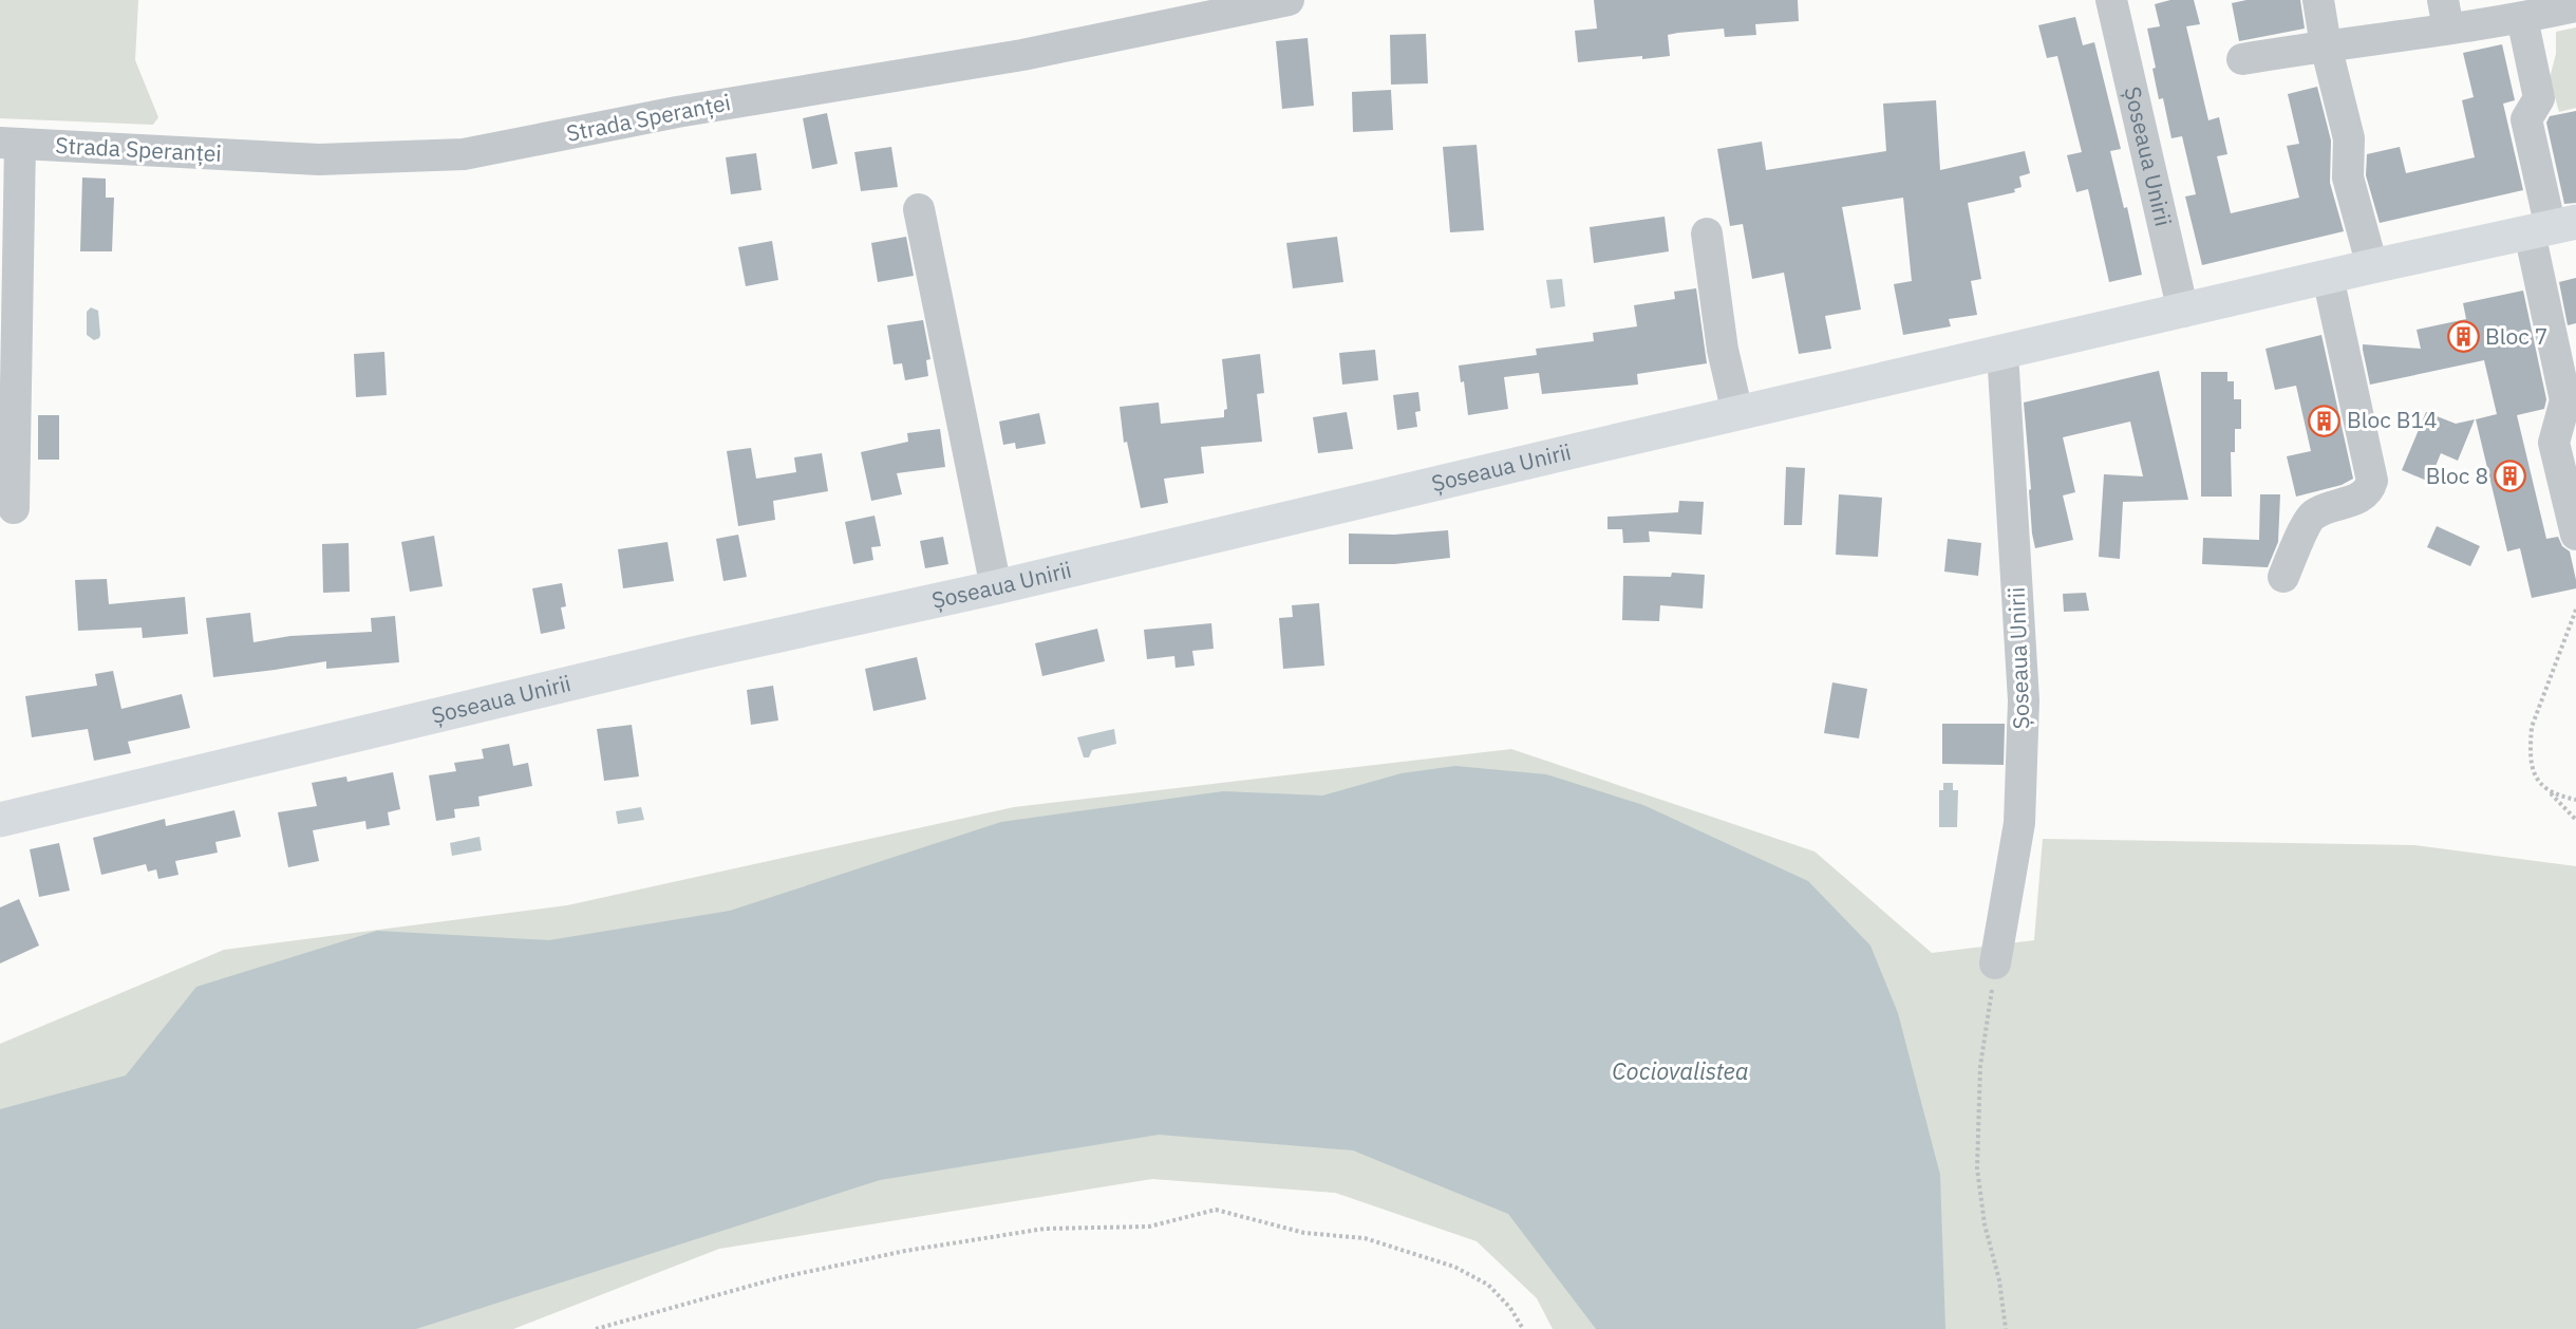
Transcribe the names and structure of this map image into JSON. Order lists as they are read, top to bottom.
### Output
{
  "streets": {
    "main road": ["Șoseaua Unirii"],
    "street": ["Strada Speranței"]
  },
  "water": ["Cociovalistea"],
  "places": {
    "building": ["Bloc 7", "Bloc B14", "Bloc 8"]
  }
}
